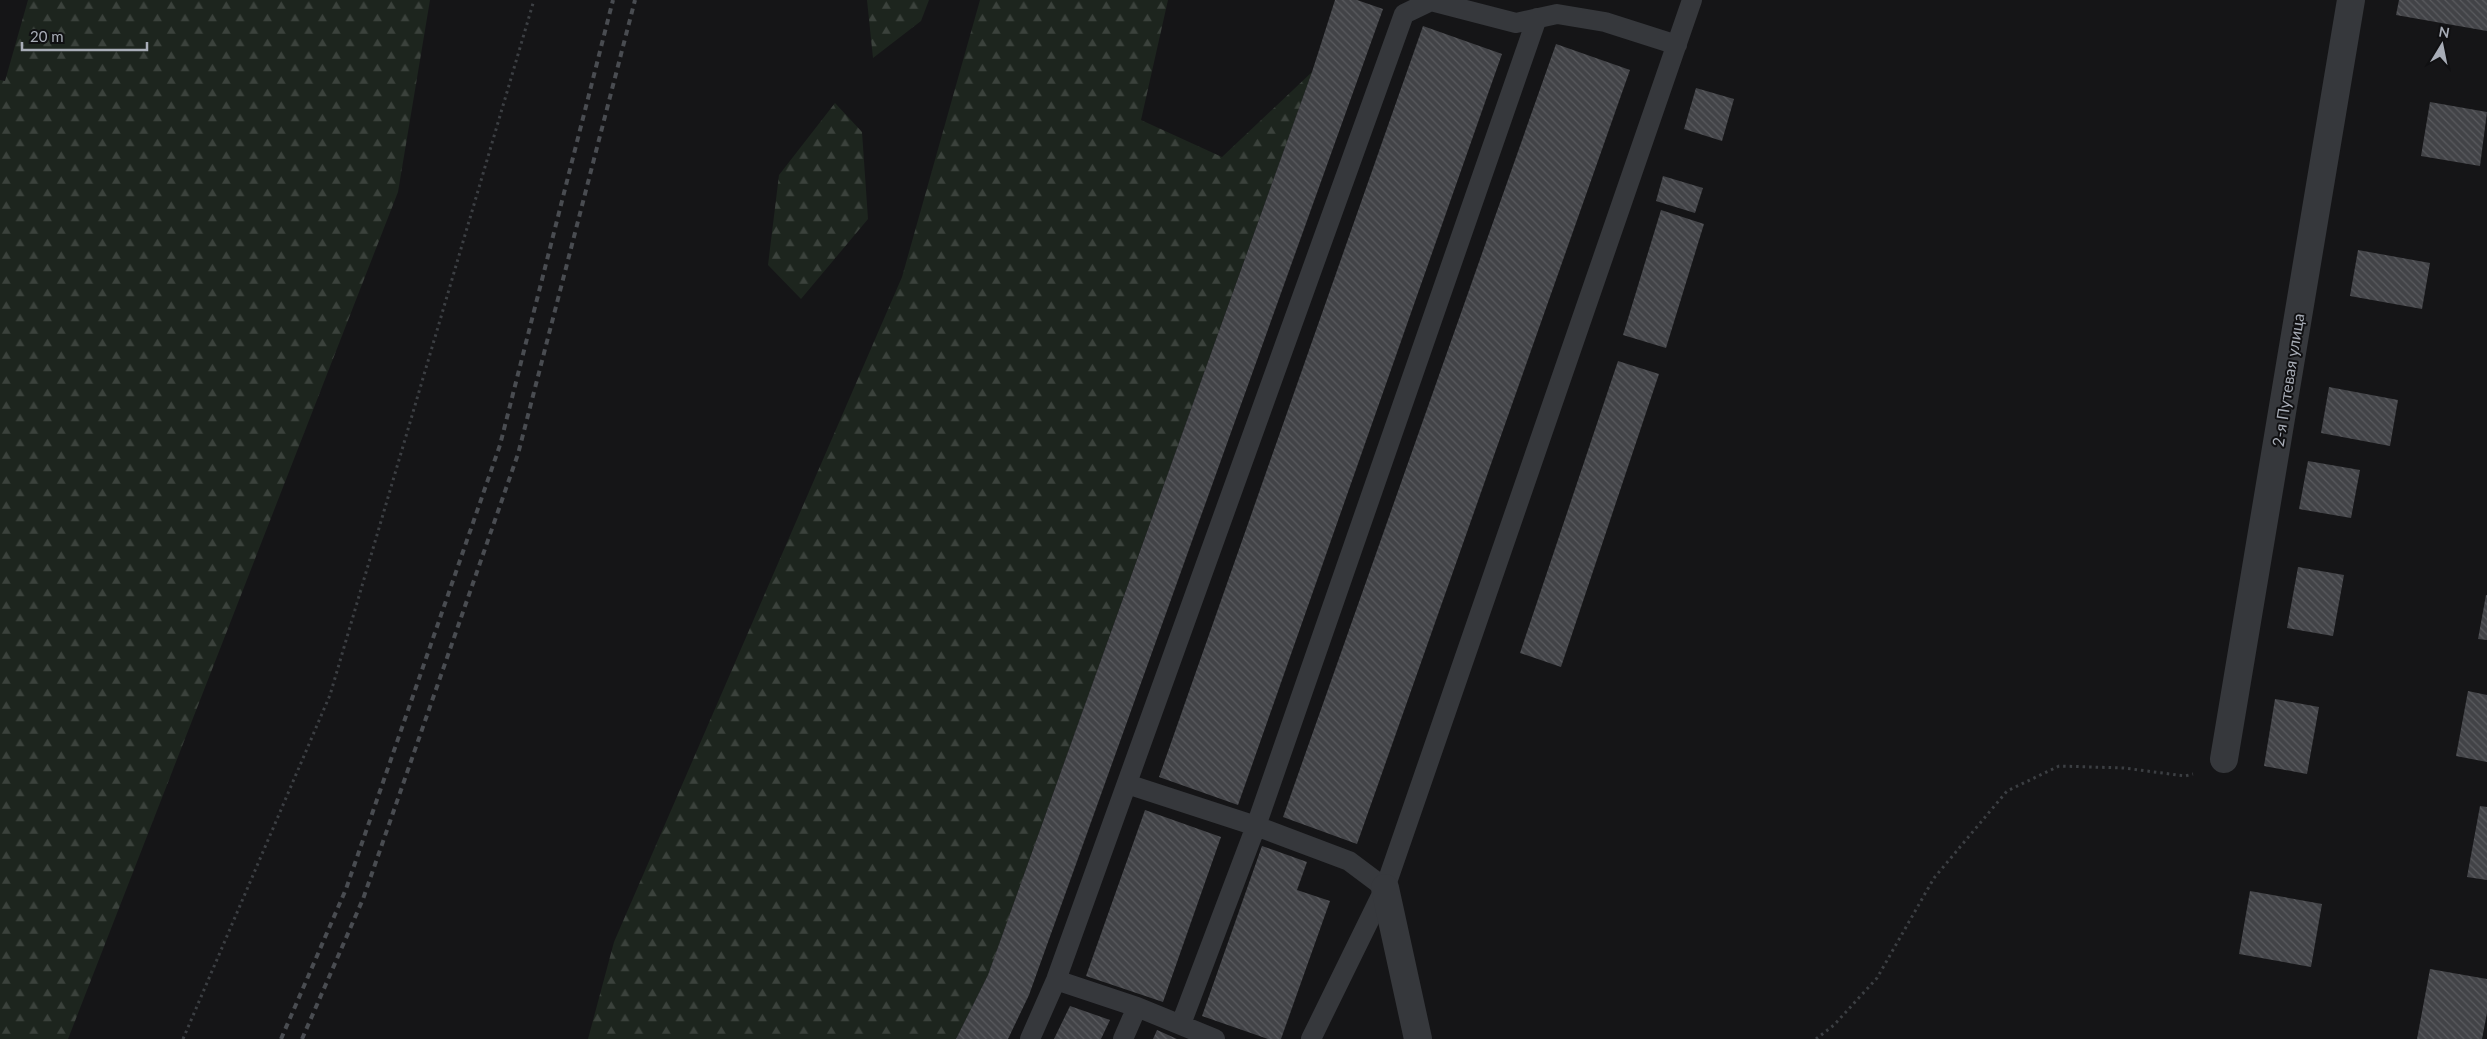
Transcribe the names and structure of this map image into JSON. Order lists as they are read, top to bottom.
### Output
{
  "streets": {
    "street": ["2-я Путевая улица"]
  },
  "scale_bar": "20 m",
  "north": "top"
}
